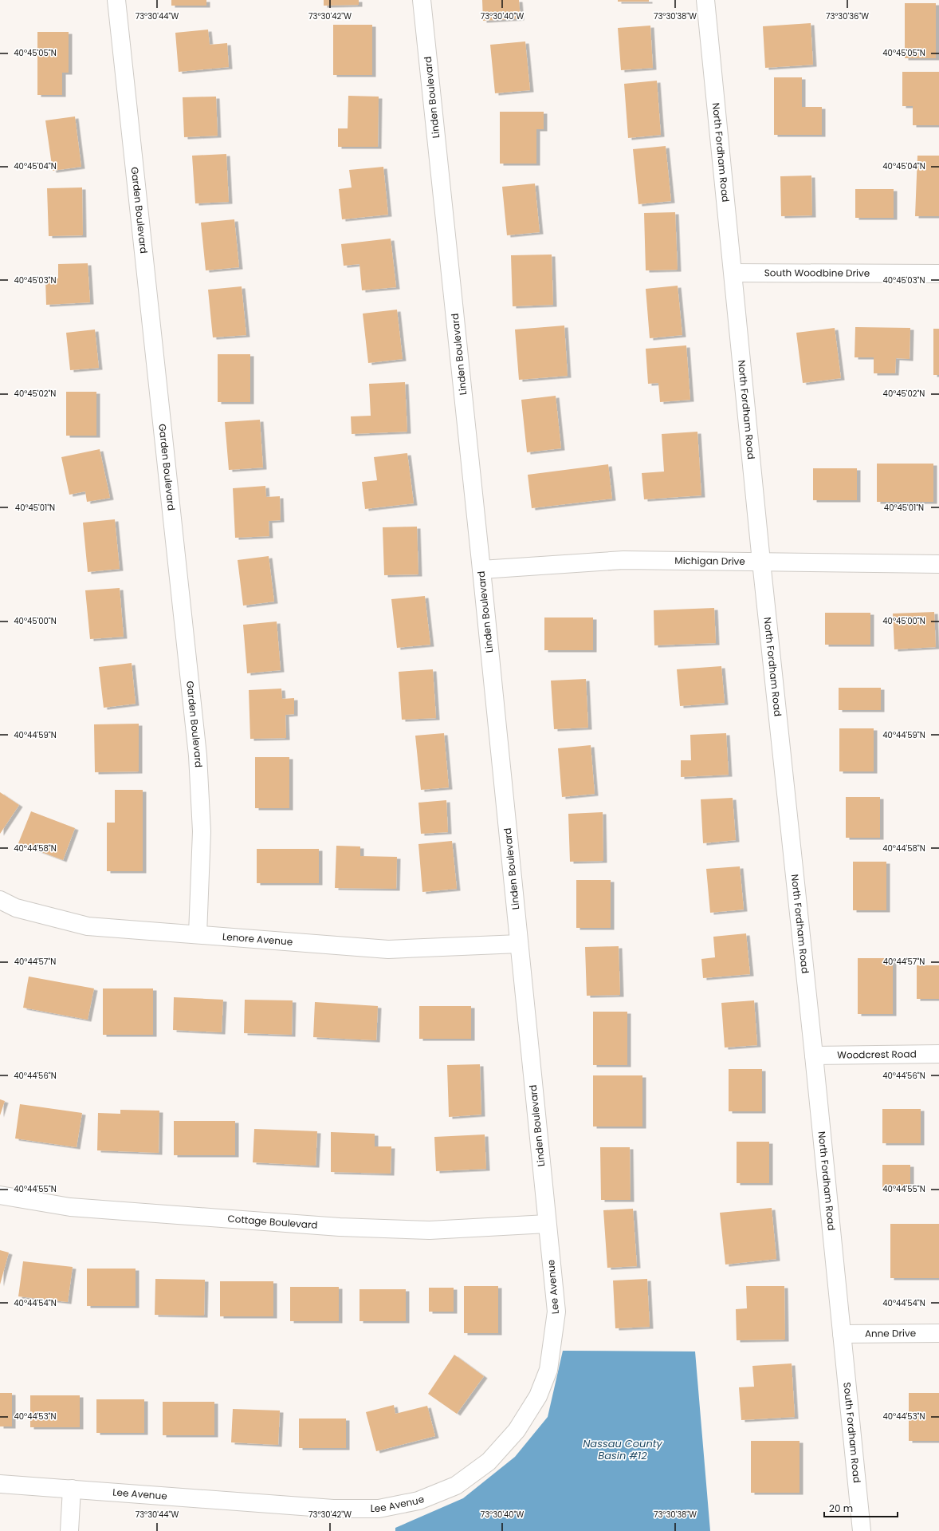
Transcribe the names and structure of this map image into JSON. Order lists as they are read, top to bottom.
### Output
{
  "streets": {
    "street": [
      "Linden Boulevard",
      "North Fordham Road",
      "Garden Boulevard",
      "South Woodbine Drive",
      "Michigan Drive",
      "Lenore Avenue",
      "Woodcrest Road",
      "Cottage Boulevard",
      "Lee Avenue",
      "Anne Drive",
      "South Fordham Road"
    ]
  },
  "crossings": [
    ["Linden Boulevard", "Michigan Drive"],
    ["Linden Boulevard", "Lenore Avenue"],
    ["Linden Boulevard", "Cottage Boulevard"],
    ["Linden Boulevard", "Lee Avenue"],
    ["North Fordham Road", "South Woodbine Drive"],
    ["North Fordham Road", "Michigan Drive"],
    ["North Fordham Road", "Woodcrest Road"],
    ["North Fordham Road", "Anne Drive"],
    ["North Fordham Road", "South Fordham Road"],
    ["Garden Boulevard", "Lenore Avenue"],
    ["Cottage Boulevard", "Lee Avenue"],
    ["Anne Drive", "South Fordham Road"]
  ],
  "water": ["Nassau County Basin #12"],
  "scale_bar": "20 m",
  "coordinates": [
    "73°30'44\"W",
    "73°30'42\"W",
    "73°30'40\"W",
    "73°30'38\"W",
    "73°30'36\"W",
    "40°45'05\"N",
    "40°45'04\"N",
    "40°45'03\"N",
    "40°45'02\"N",
    "40°45'01\"N",
    "40°45'00\"N",
    "40°44'59\"N",
    "40°44'58\"N",
    "40°44'57\"N",
    "40°44'56\"N",
    "40°44'55\"N",
    "40°44'54\"N",
    "40°44'53\"N"
  ]
}
